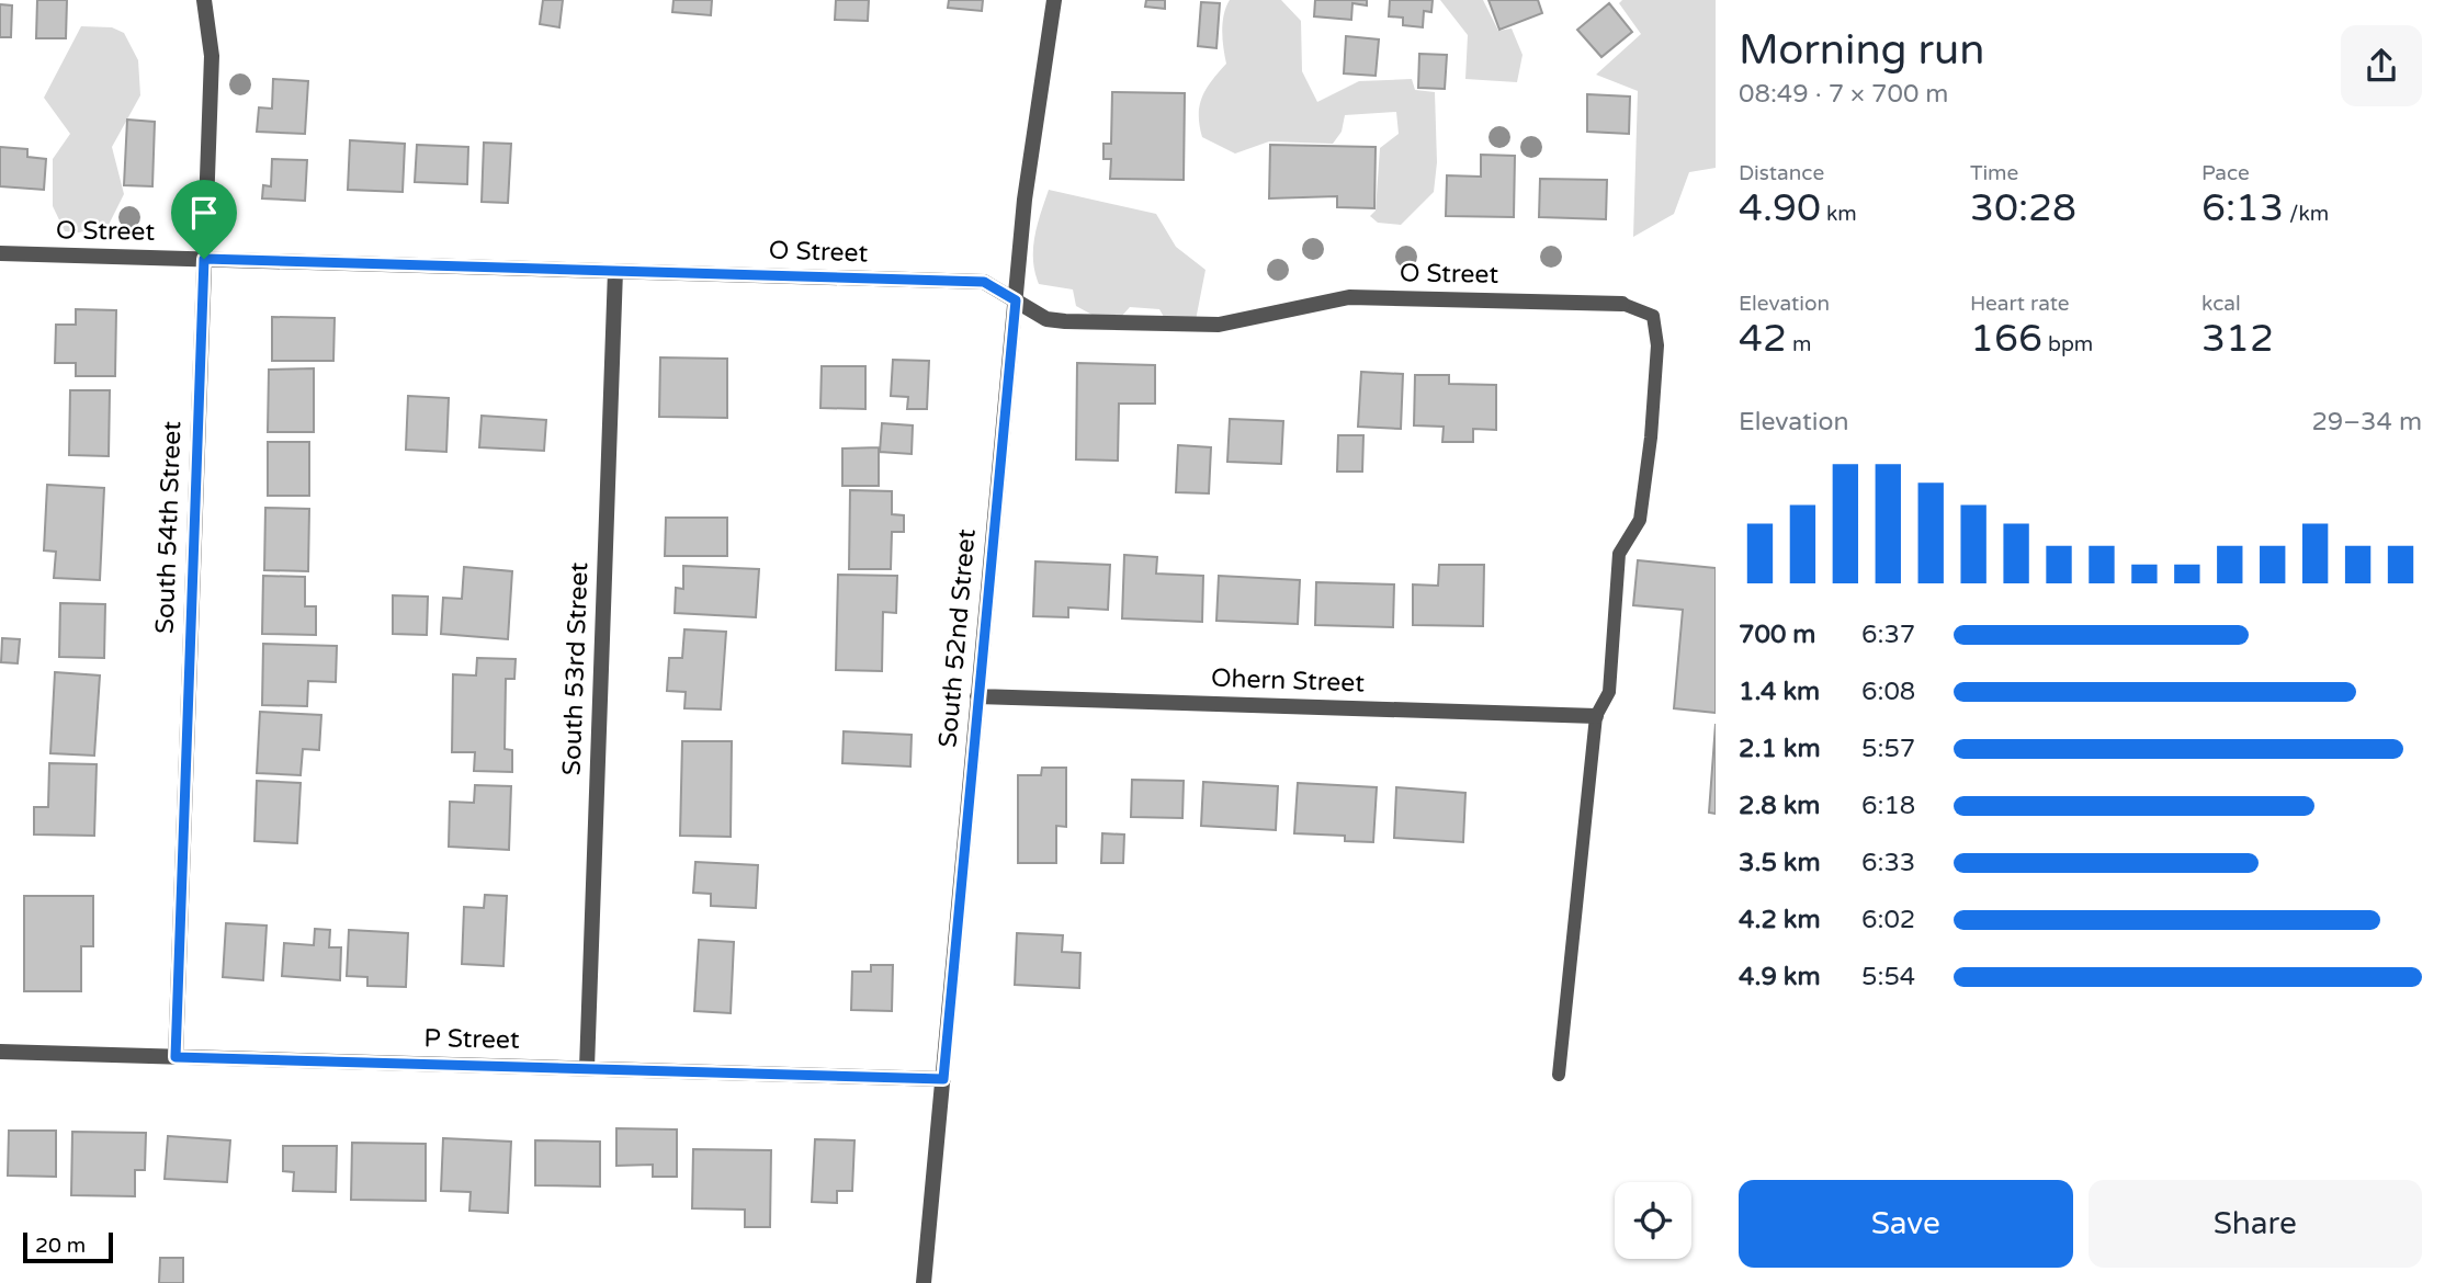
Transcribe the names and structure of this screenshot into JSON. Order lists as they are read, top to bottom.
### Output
{
  "streets": {
    "street": [
      "O Street",
      "South 54th Street",
      "South 52nd Street",
      "South 53rd Street",
      "Ohern Street",
      "P Street"
    ]
  },
  "crossings": [
    ["O Street", "South 54th Street"],
    ["O Street", "South 52nd Street"],
    ["O Street", "South 53rd Street"],
    ["South 54th Street", "P Street"],
    ["South 52nd Street", "Ohern Street"],
    ["South 52nd Street", "P Street"],
    ["South 53rd Street", "P Street"]
  ],
  "scale_bar": "20 m",
  "page": {
    "heading": ["Morning run", "08:49 · 7 × 700 m"],
    "stats": [
      ["Distance", "4.90 km"],
      ["Time", "30:28"],
      ["Pace", "6:13 /km"],
      ["Elevation", "42 m"],
      ["Heart rate", "166 bpm"],
      ["kcal", "312"]
    ],
    "chart": ["Elevation", "29–34 m"],
    "list": [
      {
        "name": "700 m",
        "note": "6:37"
      },
      {
        "name": "1.4 km",
        "note": "6:08"
      },
      {
        "name": "2.1 km",
        "note": "5:57"
      },
      {
        "name": "2.8 km",
        "note": "6:18"
      },
      {
        "name": "3.5 km",
        "note": "6:33"
      },
      {
        "name": "4.2 km",
        "note": "6:02"
      },
      {
        "name": "4.9 km",
        "note": "5:54"
      }
    ],
    "buttons": ["Save", "Share"],
    "scale": "20 m"
  }
}
